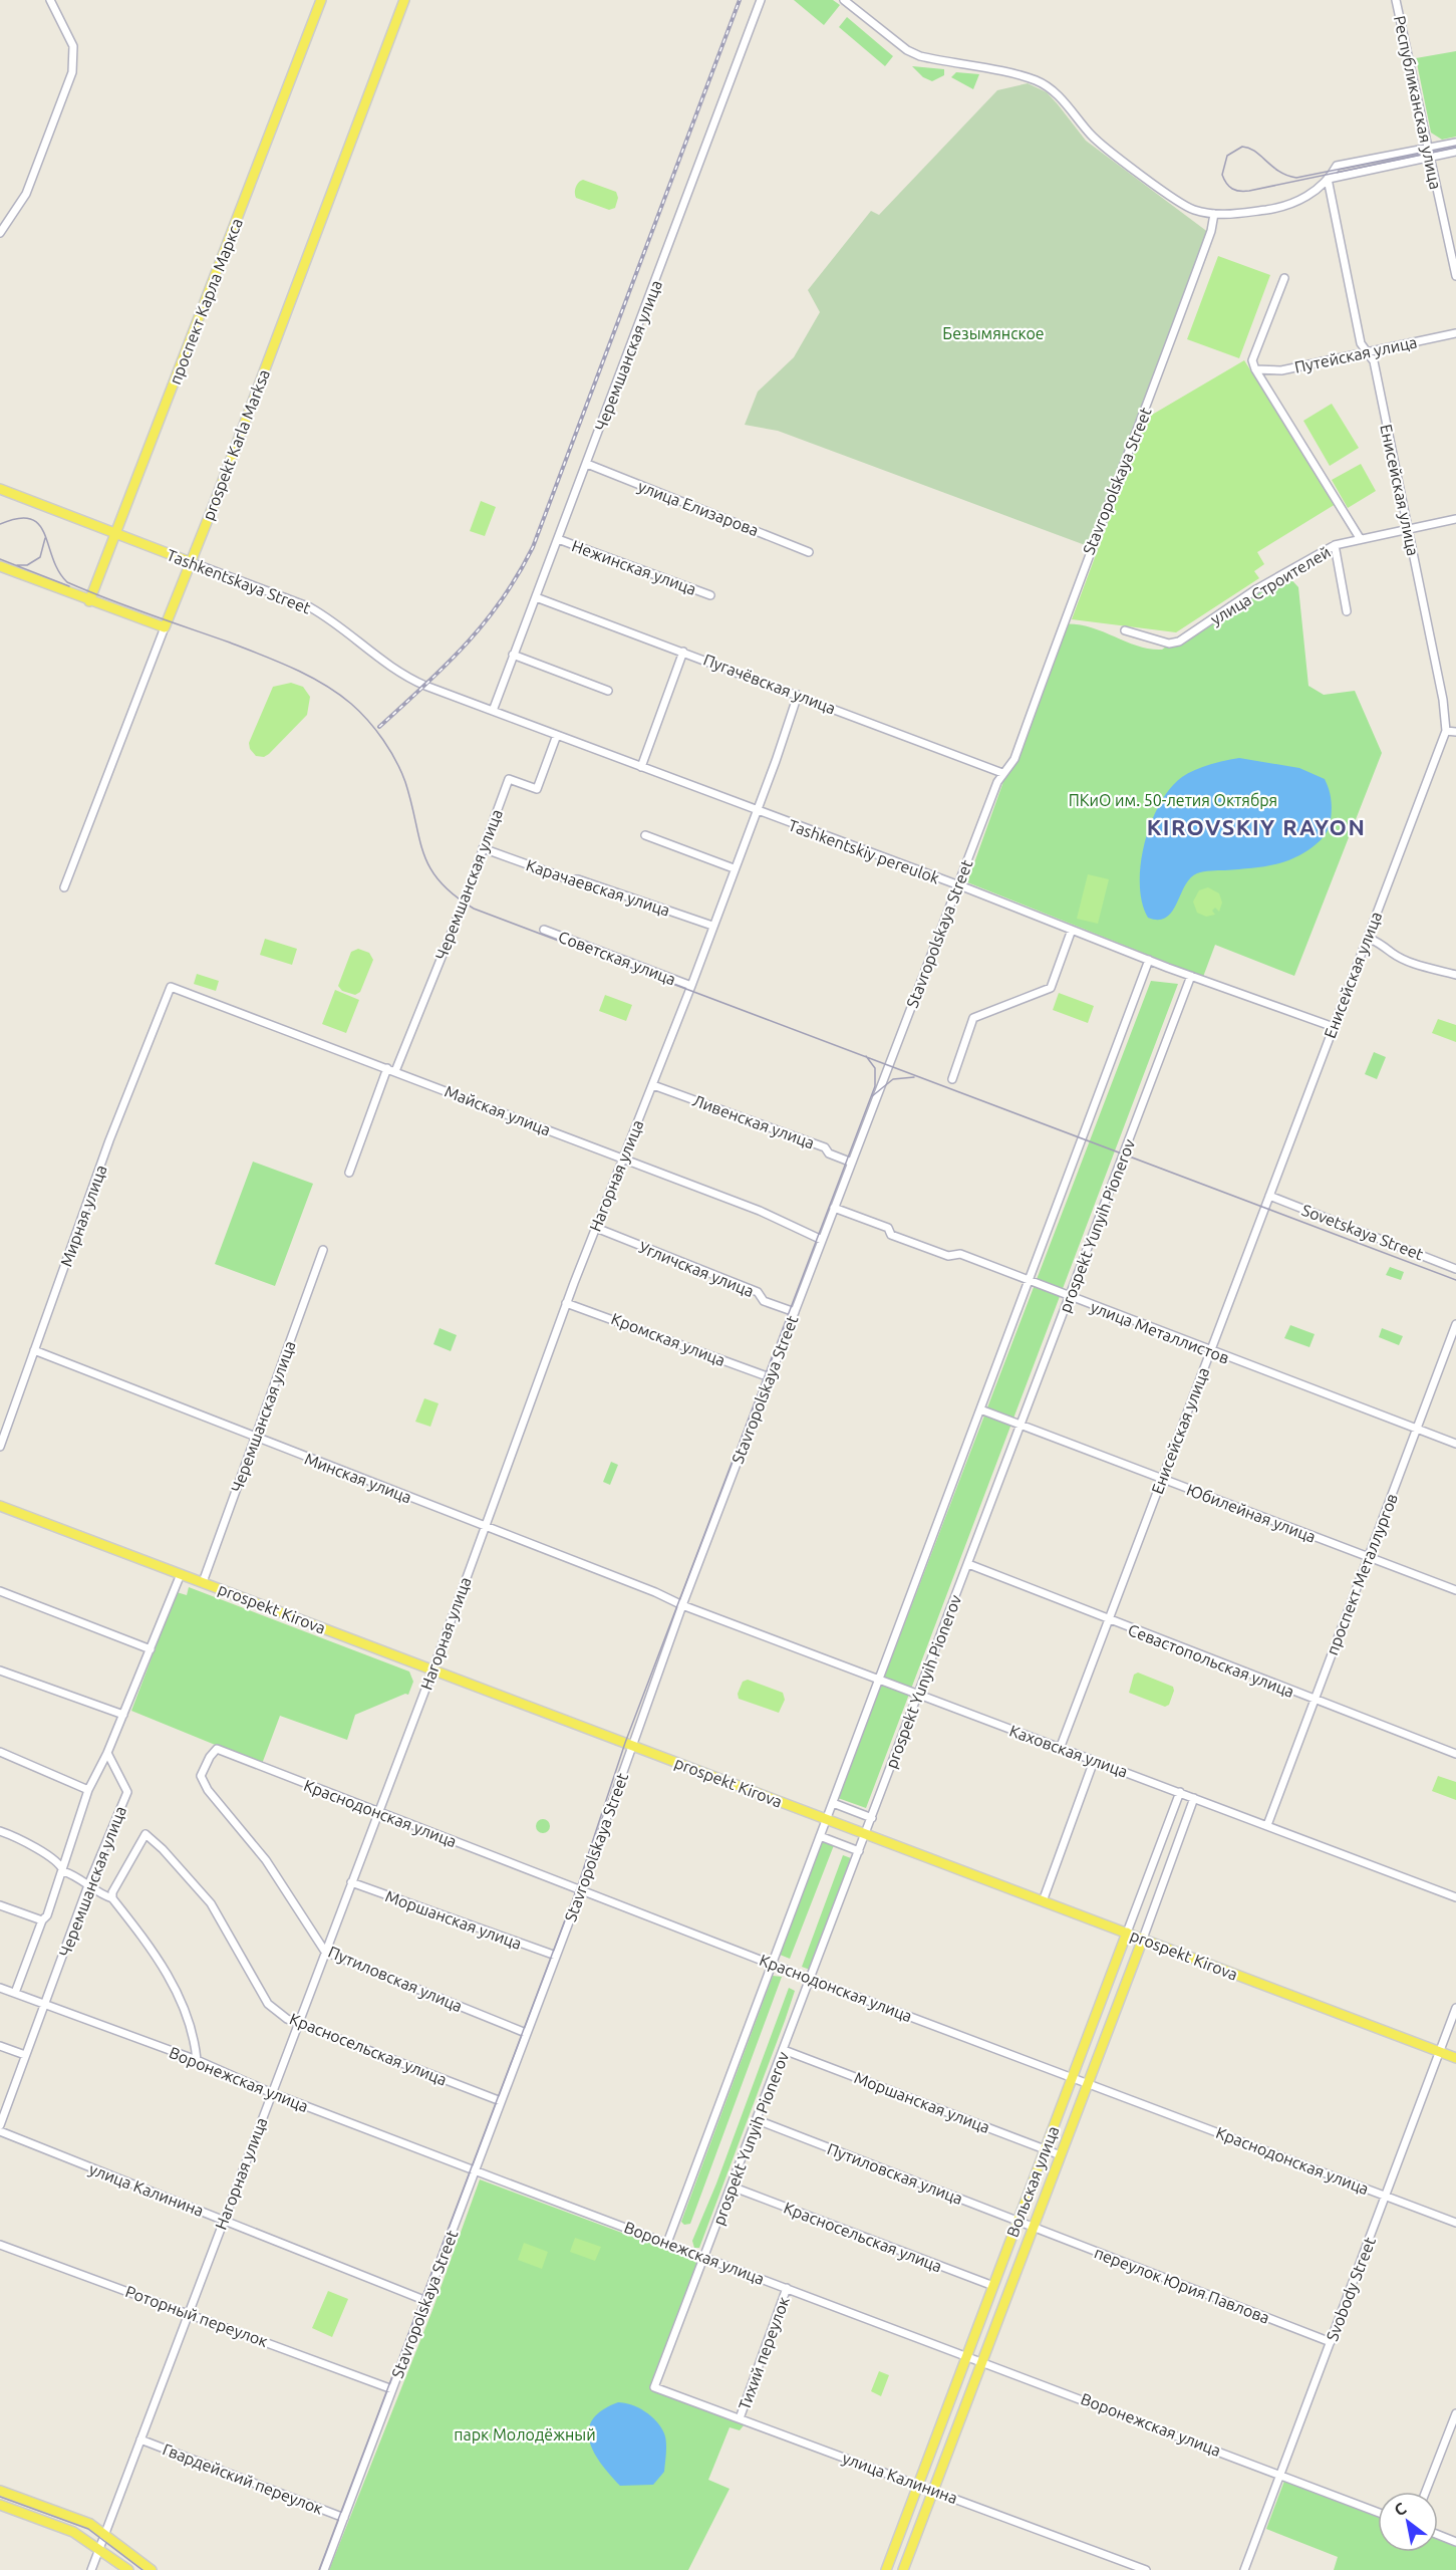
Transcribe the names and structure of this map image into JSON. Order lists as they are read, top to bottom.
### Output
{
  "streets": {
    "main road": [
      "проспект Карла Маркса",
      "prospekt Karla Marksa",
      "Tashkentskaya Street",
      "prospekt Kirova",
      "Вольская улица"
    ],
    "street": [
      "Республиканская улица",
      "Путейская улица",
      "Черемшанская улица",
      "Stavropolskaya Street",
      "Енисейская улица",
      "улица Елизарова",
      "Нежинская улица",
      "улица Строителей",
      "Пугачёвская улица",
      "Tashkentskiy pereulok",
      "Карачаевская улица",
      "Советская улица",
      "Майская улица",
      "Ливенская улица",
      "Нагорная улица",
      "Мирная улица",
      "prospekt Yunyih Pionerov",
      "Sovetskaya Street",
      "Угличская улица",
      "улица Металлистов",
      "Кромская улица",
      "Минская улица",
      "Юбилейная улица",
      "проспект Металлургов",
      "Севастопольская улица",
      "Каховская улица",
      "Краснодонская улица",
      "Моршанская улица",
      "Путиловская улица",
      "Красносельская улица",
      "Воронежская улица",
      "улица Калинина",
      "переулок Юрия Павлова",
      "Svobody Street",
      "Роторный переулок",
      "Тихий переулок",
      "Гвардейский переулок"
    ]
  },
  "crossings": [
    ["проспект Карла Маркса", "Tashkentskaya Street"],
    ["Путейская улица", "Енисейская улица"],
    ["Черемшанская улица", "улица Елизарова"],
    ["Черемшанская улица", "Нежинская улица"],
    ["Черемшанская улица", "Tashkentskaya Street"],
    ["Черемшанская улица", "Пугачёвская улица"],
    ["Черемшанская улица", "Tashkentskiy pereulok"],
    ["Черемшанская улица", "Карачаевская улица"],
    ["Черемшанская улица", "Майская улица"],
    ["Черемшанская улица", "Минская улица"],
    ["Черемшанская улица", "prospekt Kirova"],
    ["Черемшанская улица", "Воронежская улица"],
    ["prospekt Karla Marksa", "Tashkentskaya Street"],
    ["Stavropolskaya Street", "Пугачёвская улица"],
    ["Stavropolskaya Street", "Tashkentskiy pereulok"],
    ["Stavropolskaya Street", "Майская улица"],
    ["Stavropolskaya Street", "Ливенская улица"],
    ["Stavropolskaya Street", "Угличская улица"],
    ["Stavropolskaya Street", "улица Металлистов"],
    ["Stavropolskaya Street", "Кромская улица"],
    ["Stavropolskaya Street", "Минская улица"],
    ["Stavropolskaya Street", "prospekt Kirova"],
    ["Stavropolskaya Street", "Каховская улица"],
    ["Stavropolskaya Street", "Краснодонская улица"],
    ["Stavropolskaya Street", "Моршанская улица"],
    ["Stavropolskaya Street", "Путиловская улица"],
    ["Stavropolskaya Street", "Красносельская улица"],
    ["Stavropolskaya Street", "Воронежская улица"],
    ["Stavropolskaya Street", "улица Калинина"],
    ["Stavropolskaya Street", "Роторный переулок"],
    ["Stavropolskaya Street", "Гвардейский переулок"],
    ["Енисейская улица", "улица Строителей"],
    ["Енисейская улица", "Tashkentskiy pereulok"],
    ["Енисейская улица", "Sovetskaya Street"],
    ["Енисейская улица", "улица Металлистов"],
    ["Енисейская улица", "Юбилейная улица"],
    ["Енисейская улица", "Севастопольская улица"],
    ["Енисейская улица", "Каховская улица"],
    ["Tashkentskaya Street", "Tashkentskiy pereulok"],
    ["Пугачёвская улица", "Нагорная улица"],
    ["Tashkentskiy pereulok", "Нагорная улица"],
    ["Tashkentskiy pereulok", "prospekt Yunyih Pionerov"],
    ["Карачаевская улица", "Нагорная улица"],
    ["Советская улица", "Нагорная улица"],
    ["Майская улица", "Нагорная улица"],
    ["Майская улица", "Мирная улица"],
    ["Ливенская улица", "Нагорная улица"],
    ["Нагорная улица", "Угличская улица"],
    ["Нагорная улица", "Кромская улица"],
    ["Нагорная улица", "Минская улица"],
    ["Нагорная улица", "prospekt Kirova"],
    ["Нагорная улица", "Краснодонская улица"],
    ["Нагорная улица", "Моршанская улица"],
    ["Нагорная улица", "Путиловская улица"],
    ["Нагорная улица", "Красносельская улица"],
    ["Нагорная улица", "Воронежская улица"],
    ["Нагорная улица", "улица Калинина"],
    ["Нагорная улица", "Роторный переулок"],
    ["Нагорная улица", "Гвардейский переулок"],
    ["Мирная улица", "Минская улица"],
    ["prospekt Yunyih Pionerov", "улица Металлистов"],
    ["prospekt Yunyih Pionerov", "Юбилейная улица"],
    ["prospekt Yunyih Pionerov", "prospekt Kirova"],
    ["prospekt Yunyih Pionerov", "Севастопольская улица"],
    ["prospekt Yunyih Pionerov", "Каховская улица"],
    ["prospekt Yunyih Pionerov", "Краснодонская улица"],
    ["prospekt Yunyih Pionerov", "Моршанская улица"],
    ["prospekt Yunyih Pionerov", "Путиловская улица"],
    ["prospekt Yunyih Pionerov", "Красносельская улица"],
    ["prospekt Yunyih Pionerov", "Воронежская улица"],
    ["prospekt Yunyih Pionerov", "улица Калинина"],
    ["улица Металлистов", "проспект Металлургов"],
    ["Минская улица", "Каховская улица"],
    ["Юбилейная улица", "проспект Металлургов"],
    ["проспект Металлургов", "Севастопольская улица"],
    ["проспект Металлургов", "Каховская улица"],
    ["prospekt Kirova", "Вольская улица"],
    ["prospekt Kirova", "Svobody Street"],
    ["Каховская улица", "Вольская улица"],
    ["Краснодонская улица", "Путиловская улица"],
    ["Краснодонская улица", "Вольская улица"],
    ["Краснодонская улица", "Svobody Street"],
    ["Моршанская улица", "Вольская улица"],
    ["Путиловская улица", "Вольская улица"],
    ["Путиловская улица", "переулок Юрия Павлова"],
    ["Красносельская улица", "Вольская улица"],
    ["Воронежская улица", "Вольская улица"],
    ["Воронежская улица", "Svobody Street"],
    ["Воронежская улица", "Тихий переулок"],
    ["Вольская улица", "улица Калинина"],
    ["Вольская улица", "переулок Юрия Павлова"],
    ["улица Калинина", "Тихий переулок"],
    ["переулок Юрия Павлова", "Svobody Street"]
  ],
  "districts": ["KIROVSKIY RAYON"],
  "parks": ["Безымянское", "ПКиО им. 50-летия Октября", "парк Молодёжный"],
  "north": "top left"
}
